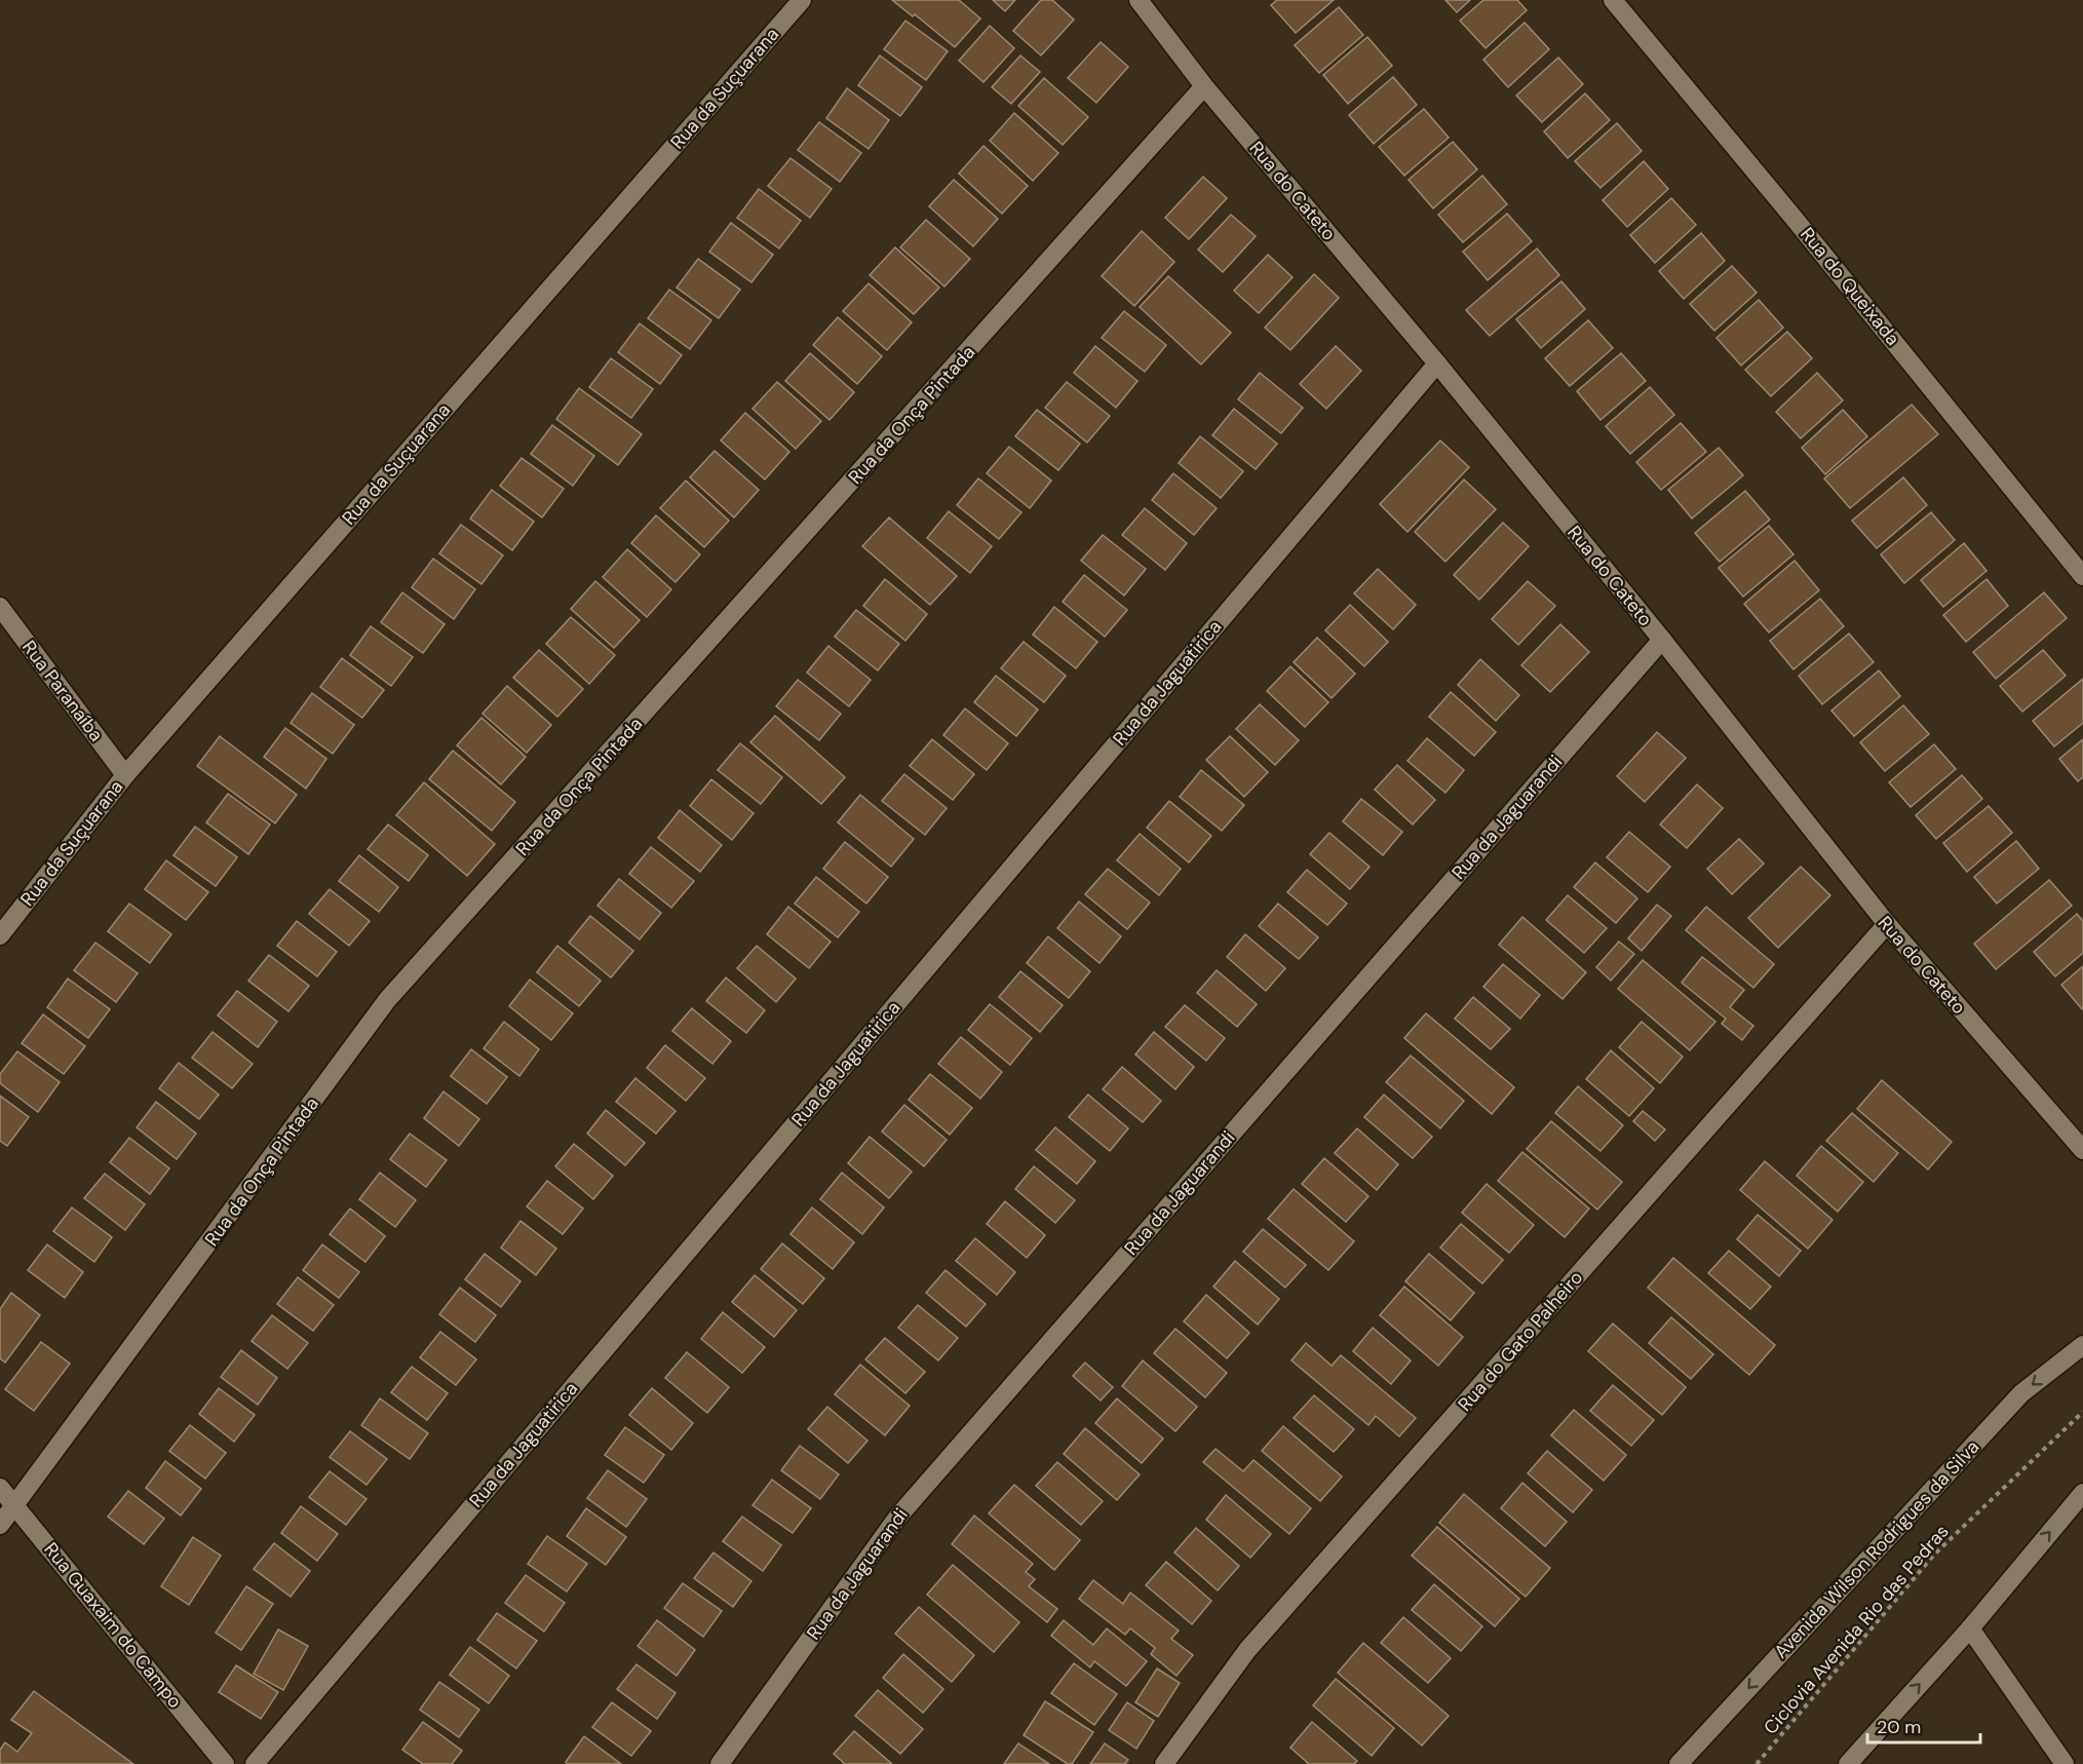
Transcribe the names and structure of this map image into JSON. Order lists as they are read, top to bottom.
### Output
{
  "streets": {
    "street": [
      "Rua da Suçuarana",
      "Rua do Cateto",
      "Rua do Queixada",
      "Rua da Onça Pintada",
      "Rua da Jaguatirica",
      "Rua Paranaíba",
      "Rua da Jaguarandi",
      "Rua do Gato Palheiro",
      "Avenida Wilson Rodrigues da Silva",
      "Rua Guaxaim do Campo"
    ],
    "path": ["Ciclovia Avenida Rio das Pedras"]
  },
  "crossings": [
    ["Rua da Suçuarana", "Rua Paranaíba"],
    ["Rua do Cateto", "Rua da Onça Pintada"],
    ["Rua do Cateto", "Rua da Jaguatirica"],
    ["Rua do Cateto", "Rua da Jaguarandi"],
    ["Rua do Cateto", "Rua do Gato Palheiro"],
    ["Rua da Onça Pintada", "Rua Guaxaim do Campo"]
  ],
  "scale_bar": "20 m"
}
